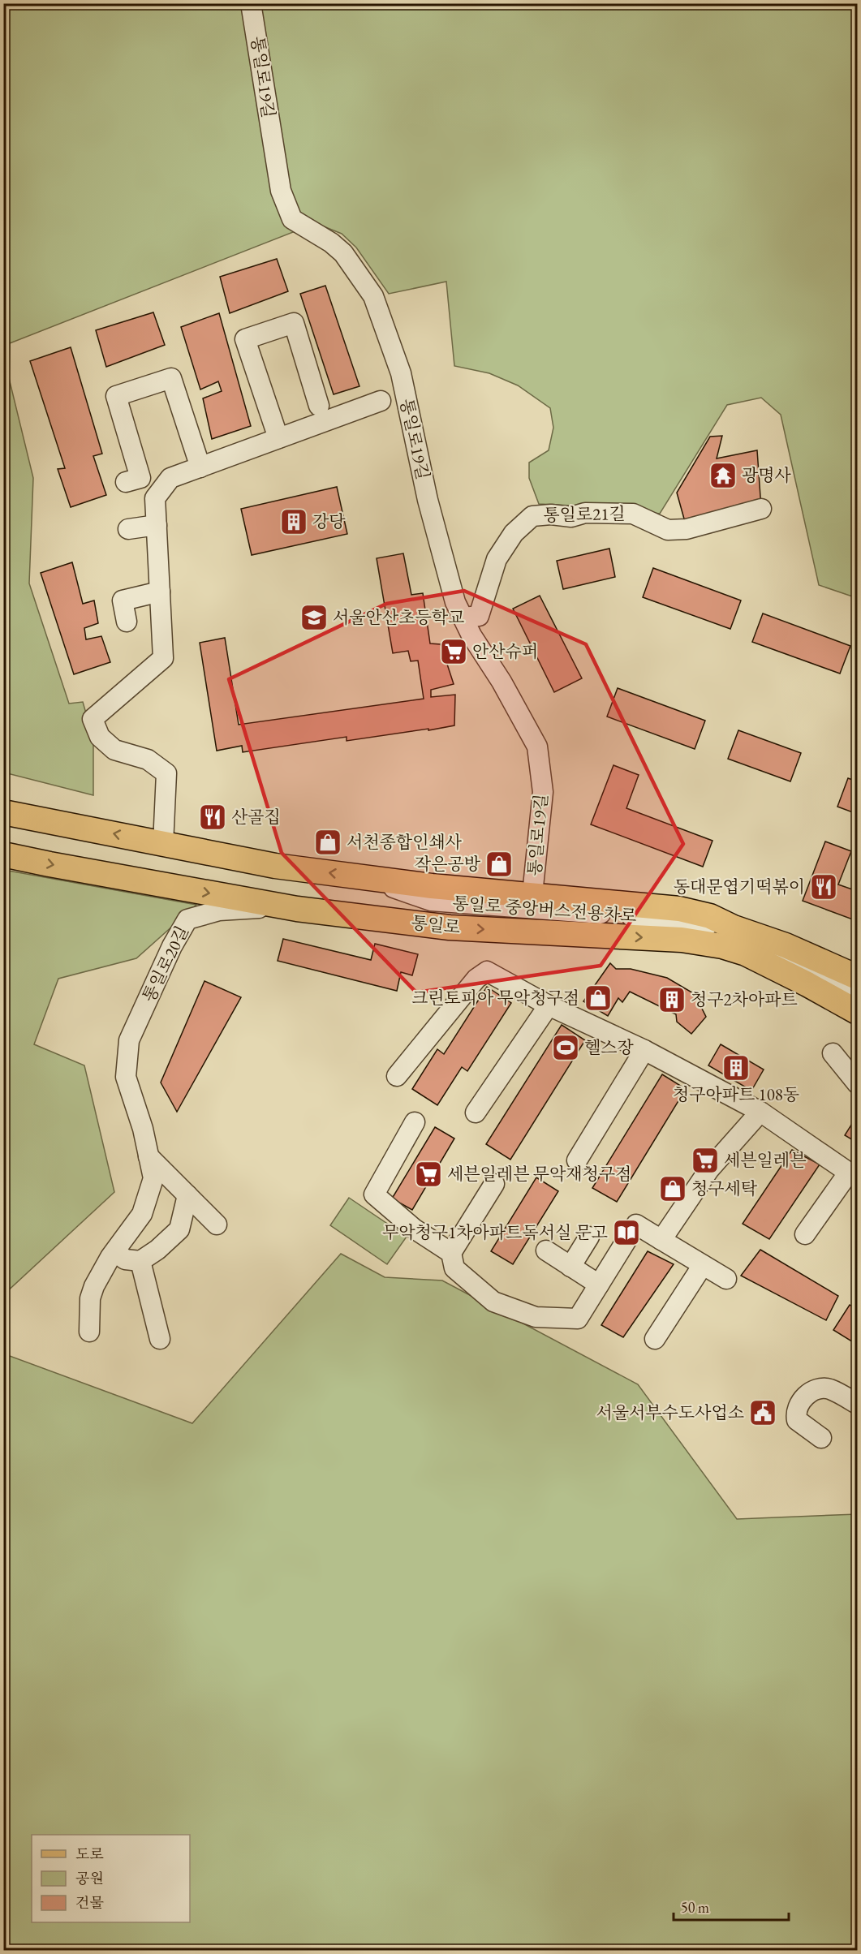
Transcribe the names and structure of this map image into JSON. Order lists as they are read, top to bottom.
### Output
{
  "streets": {
    "main road": ["통일로"],
    "street": [
      "통일로19길",
      "통일로21길",
      "통일로 중앙버스전용차로",
      "통일로20길"
    ]
  },
  "crossings": [
    ["통일로19길", "통일로21길"],
    ["통일로19길", "통일로"],
    ["통일로 중앙버스전용차로", "통일로"],
    ["통일로", "통일로20길"]
  ],
  "places": {
    "temple": ["광명사"],
    "building": ["강당", "청구2차아파트", "청구아파트 108동"],
    "school or university": ["서울안산초등학교"],
    "supermarket": ["안산슈퍼", "세븐일레븐", "세븐일레븐 무악재청구점"],
    "restaurant": ["산골집", "동대문엽기떡볶이"],
    "shop": [
      "서천종합인쇄사",
      "작은공방",
      "크린토피아 무악청구점",
      "청구세탁"
    ],
    "sports": ["헬스장"],
    "library": ["무악청구1차아파트독서실 문고"],
    "public building": ["서울서부수도사업소"]
  },
  "legend": ["도로", "공원", "건물"],
  "scale_bar": "50 m"
}
